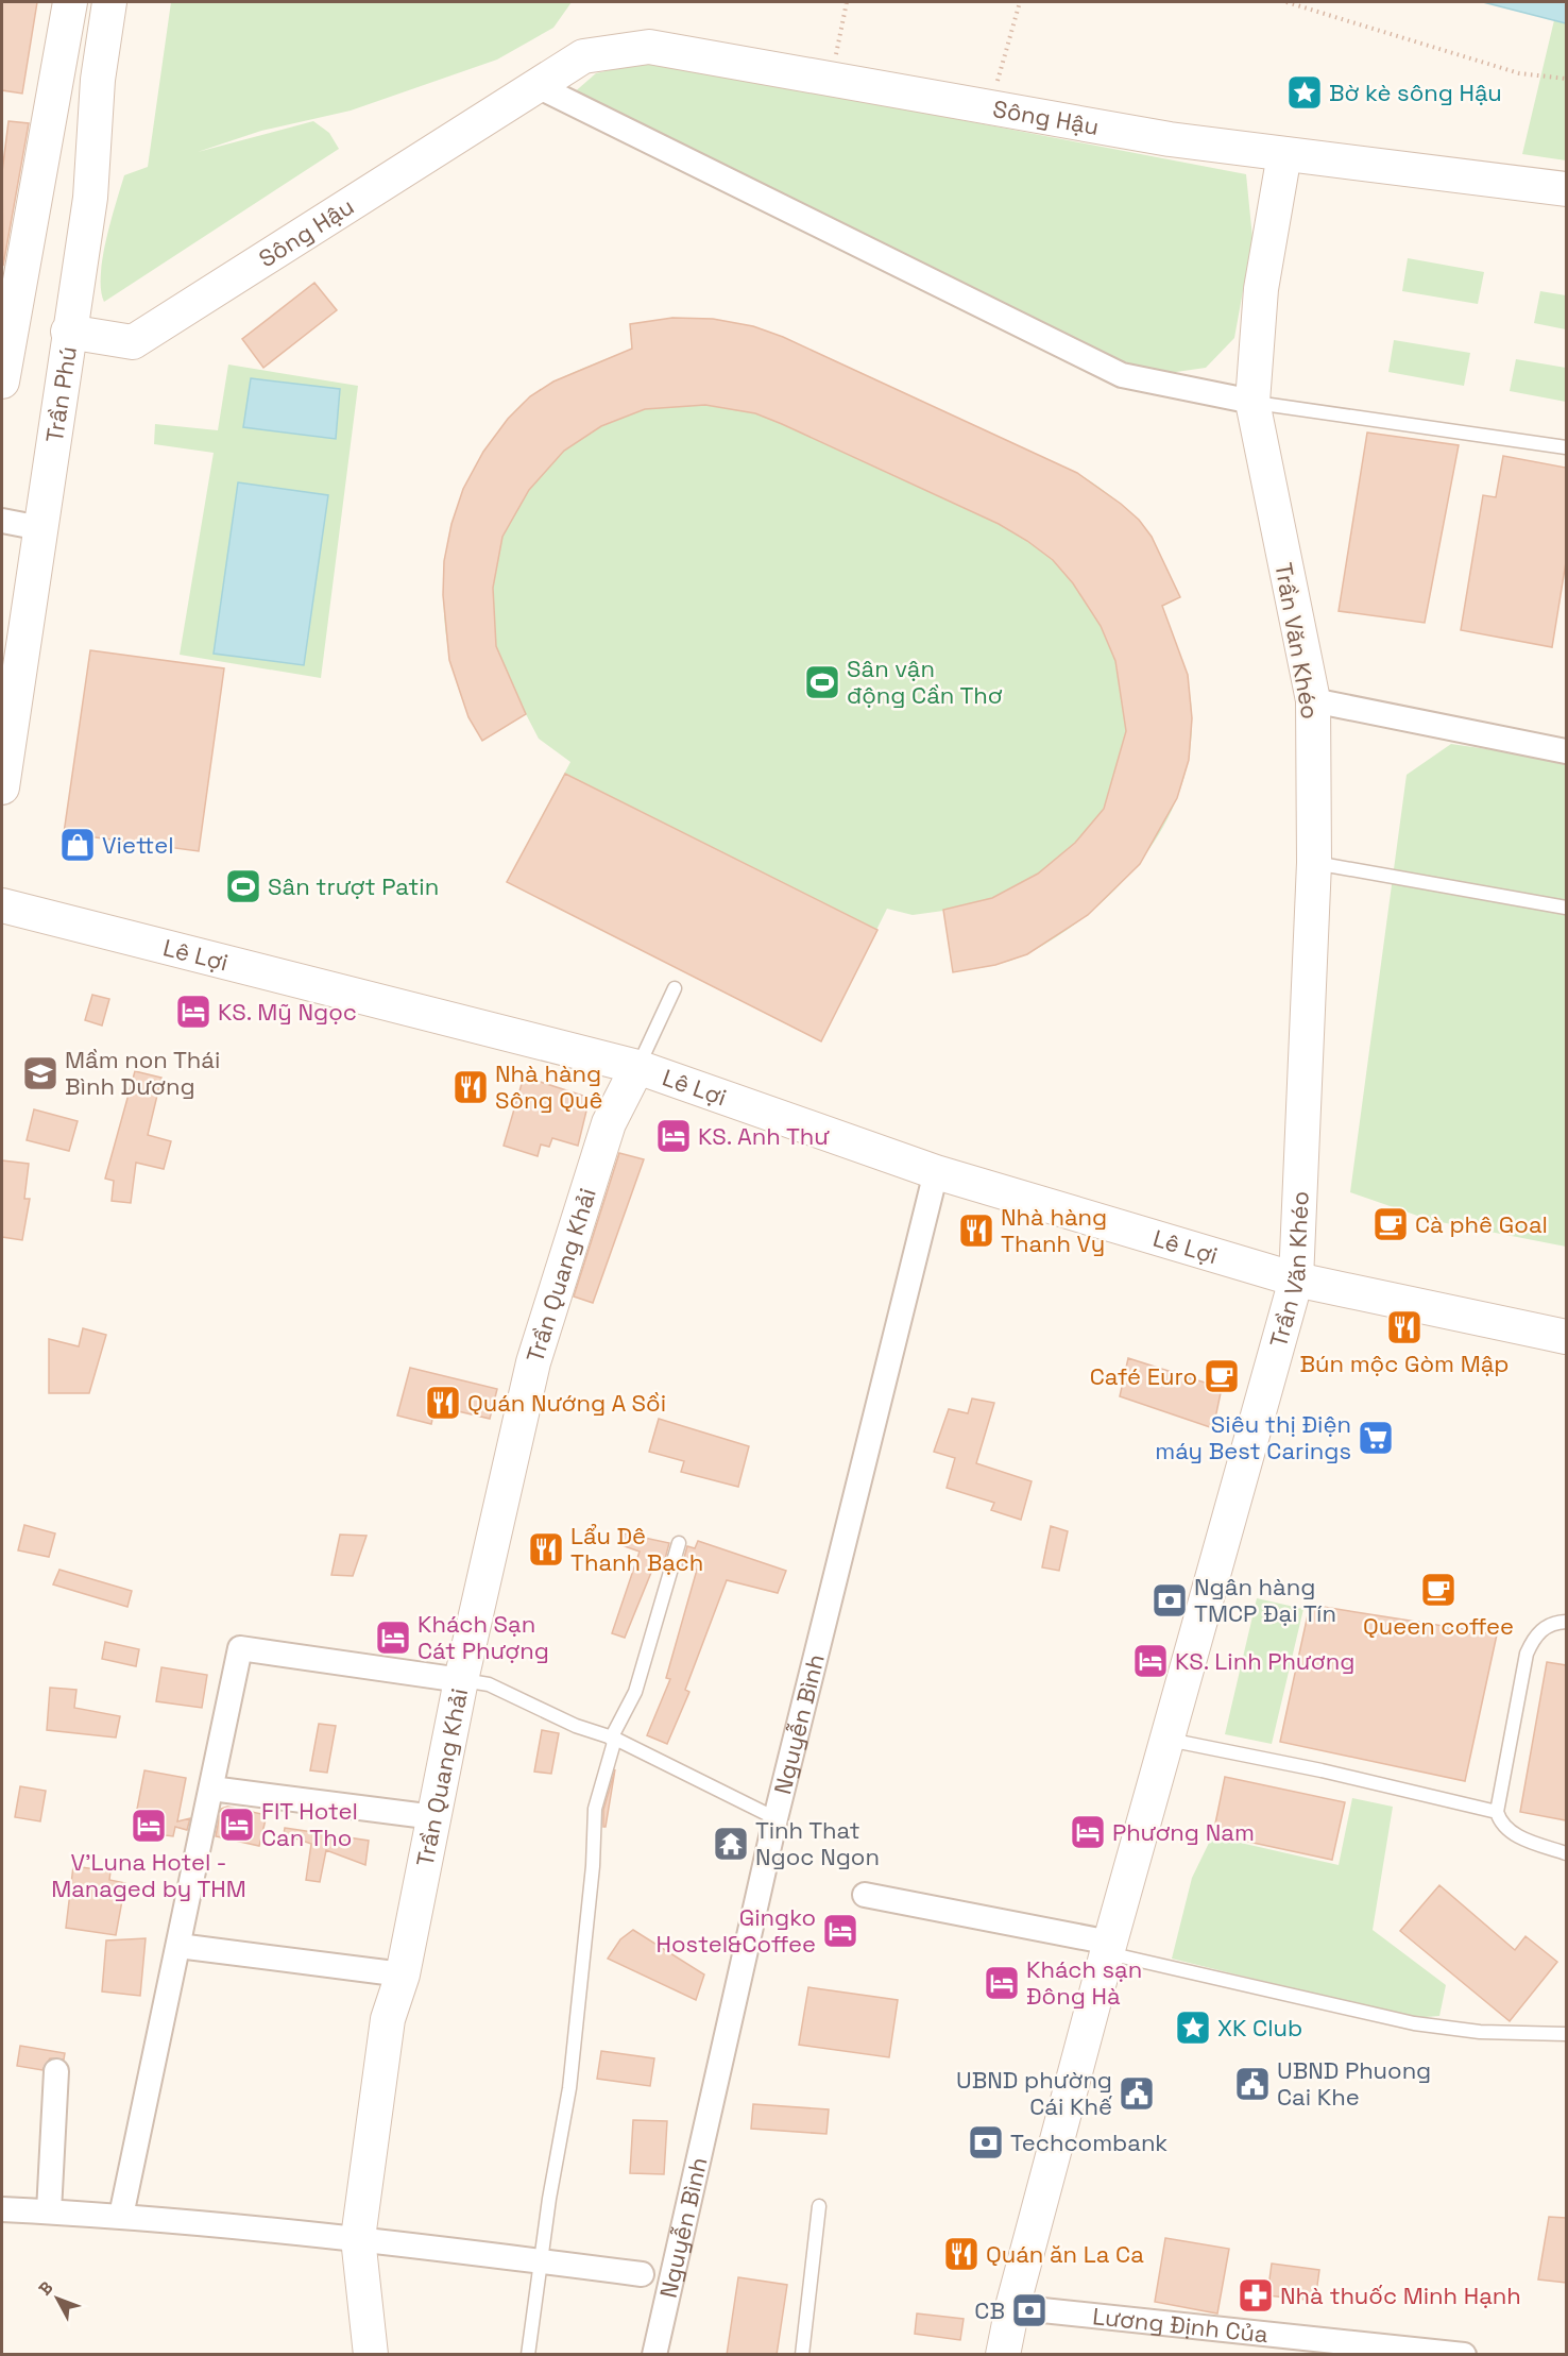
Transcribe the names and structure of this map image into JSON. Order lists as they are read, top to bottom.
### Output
{
  "streets": {
    "street": [
      "Sông Hậu",
      "Trần Phú",
      "Trần Văn Khéo",
      "Lê Lợi",
      "Trần Quang Khải",
      "Nguyễn Bình",
      "Lương Định Của"
    ]
  },
  "crossings": [
    ["Sông Hậu", "Trần Phú"],
    ["Sông Hậu", "Trần Văn Khéo"],
    ["Trần Văn Khéo", "Lê Lợi"],
    ["Trần Văn Khéo", "Lương Định Của"],
    ["Lê Lợi", "Trần Quang Khải"],
    ["Lê Lợi", "Nguyễn Bình"]
  ],
  "places": {
    "place": ["Bờ kè sông Hậu", "XK Club"],
    "sports": ["Sân vận động Cần Thơ", "Sân trượt Patin"],
    "shop": ["Viettel"],
    "hotel": [
      "KS. Mỹ Ngọc",
      "KS. Anh Thư",
      "Khách Sạn Cát Phượng",
      "KS. Linh Phương",
      "FIT Hotel Can Tho",
      "V'Luna Hotel - Managed by THM",
      "Phương Nam",
      "Gingko Hostel&Coffee",
      "Khách sạn Đông Hà"
    ],
    "school or university": ["Mầm non Thái Bình Dương"],
    "restaurant": [
      "Nhà hàng Sông Quê",
      "Nhà hàng Thanh Vy",
      "Bún mộc Gòm Mập",
      "Quán Nướng A Sồi",
      "Lẩu Dê Thanh Bạch",
      "Quán ăn La Ca"
    ],
    "cafe": ["Cà phê Goal", "Café Euro", "Queen coffee"],
    "supermarket": ["Siêu thị Điện máy Best Carings"],
    "bank": ["Ngân hàng TMCP Đại Tín", "Techcombank", "CB"],
    "temple": ["Tinh That Ngoc Ngon"],
    "public building": ["UBND Phuong Cai Khe", "UBND phường Cái Khế"],
    "pharmacy": ["Nhà thuốc Minh Hạnh"]
  },
  "north": "top left"
}
